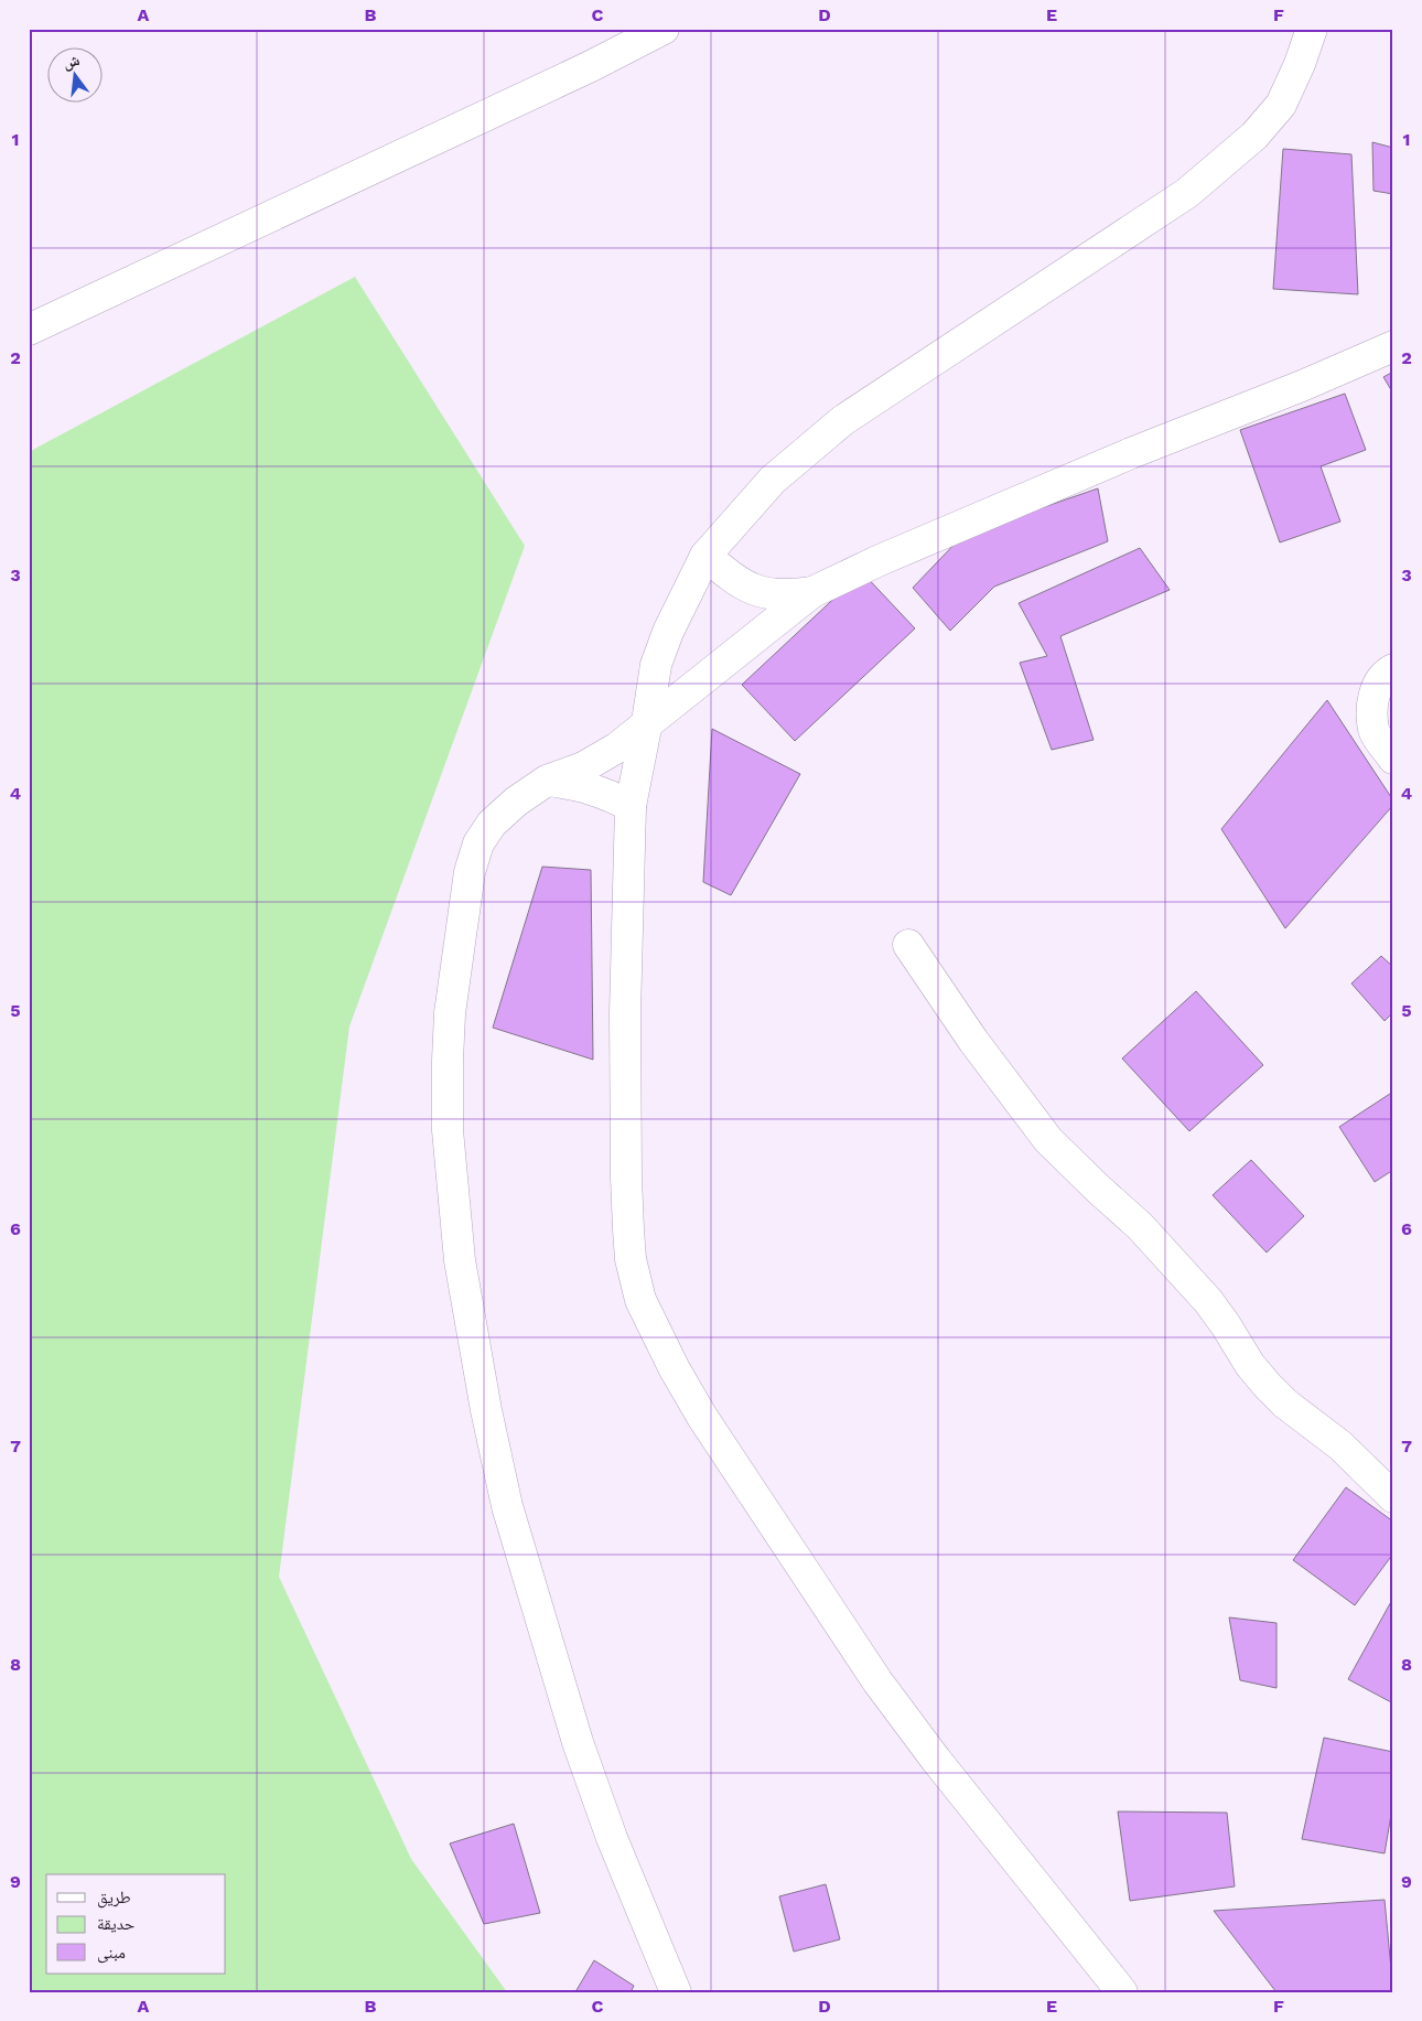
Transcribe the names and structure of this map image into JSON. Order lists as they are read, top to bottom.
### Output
{
  "legend": ["طريق", "حديقة", "مبنى"],
  "north": "top",
  "grid": {
    "columns": [
      "A",
      "B",
      "C",
      "D",
      "E",
      "F"
    ],
    "rows": [
      "1",
      "2",
      "3",
      "4",
      "5",
      "6",
      "7",
      "8",
      "9"
    ]
  }
}
